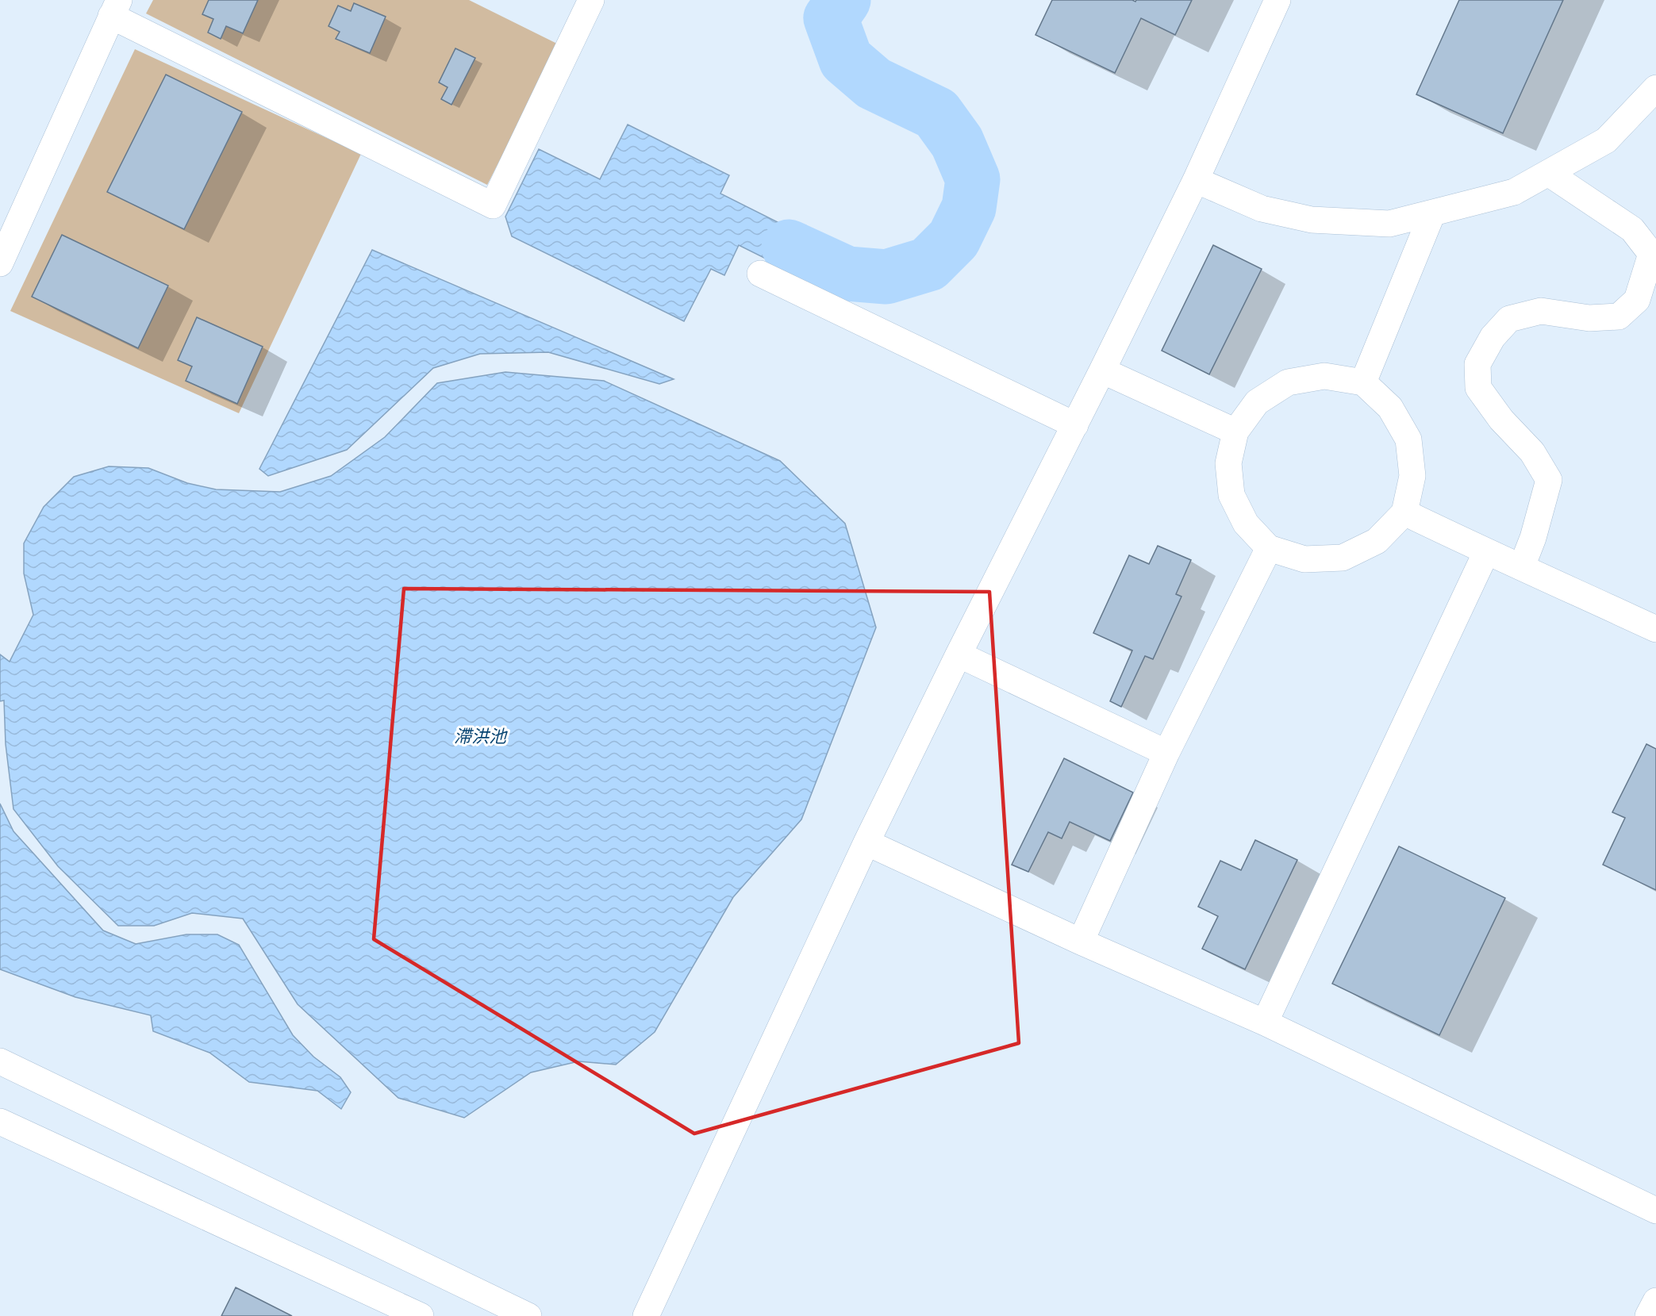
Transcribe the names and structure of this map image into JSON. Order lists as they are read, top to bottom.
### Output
{
  "water": ["滯洪池"]
}
